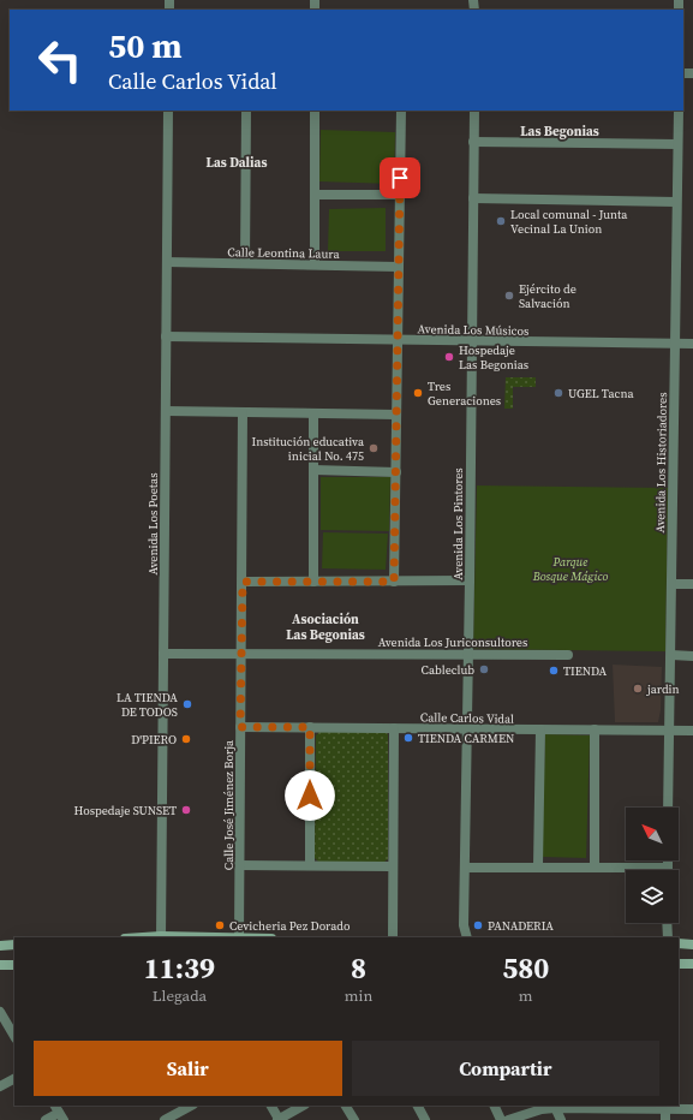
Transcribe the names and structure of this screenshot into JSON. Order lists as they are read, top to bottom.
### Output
{
  "streets": {
    "street": [
      "Calle Leontina Laura",
      "Avenida Los Músicos",
      "Avenida Los Historiadores",
      "Avenida Los Poetas",
      "Avenida Los Pintores",
      "Avenida Los Juriconsultores",
      "Calle Carlos Vidal",
      "Calle José Jiménez Borja"
    ]
  },
  "crossings": [
    ["Calle Leontina Laura", "Avenida Los Poetas"],
    ["Avenida Los Músicos", "Avenida Los Historiadores"],
    ["Avenida Los Músicos", "Avenida Los Poetas"],
    ["Avenida Los Músicos", "Avenida Los Pintores"],
    ["Avenida Los Historiadores", "Calle Carlos Vidal"],
    ["Avenida Los Poetas", "Avenida Los Juriconsultores"],
    ["Avenida Los Pintores", "Avenida Los Juriconsultores"],
    ["Avenida Los Pintores", "Calle Carlos Vidal"],
    ["Avenida Los Juriconsultores", "Calle José Jiménez Borja"],
    ["Calle Carlos Vidal", "Calle José Jiménez Borja"]
  ],
  "districts": ["Las Begonias", "Las Dalias", "Asociación Las Begonias"],
  "parks": ["Parque Bosque Mágico"],
  "places": [
    "Local comunal - Junta Vecinal La Union",
    "Ejército de Salvación",
    "Hospedaje Las Begonias",
    "Tres Generaciones",
    "UGEL Tacna",
    "Institución educativa inicial No. 475",
    "Cableclub",
    "TIENDA",
    "jardin",
    "LA TIENDA DE TODOS",
    "TIENDA CARMEN",
    "D'PIERO",
    "Hospedaje SUNSET",
    "Cevicheria Pez Dorado",
    "PANADERIA"
  ],
  "north": "top left",
  "page": {
    "turn": ["50 m", "Calle Carlos Vidal"],
    "eta": [
      "11:39",
      "Llegada",
      "8",
      "min",
      "580",
      "m"
    ],
    "buttons": ["Salir", "Compartir"]
  }
}
